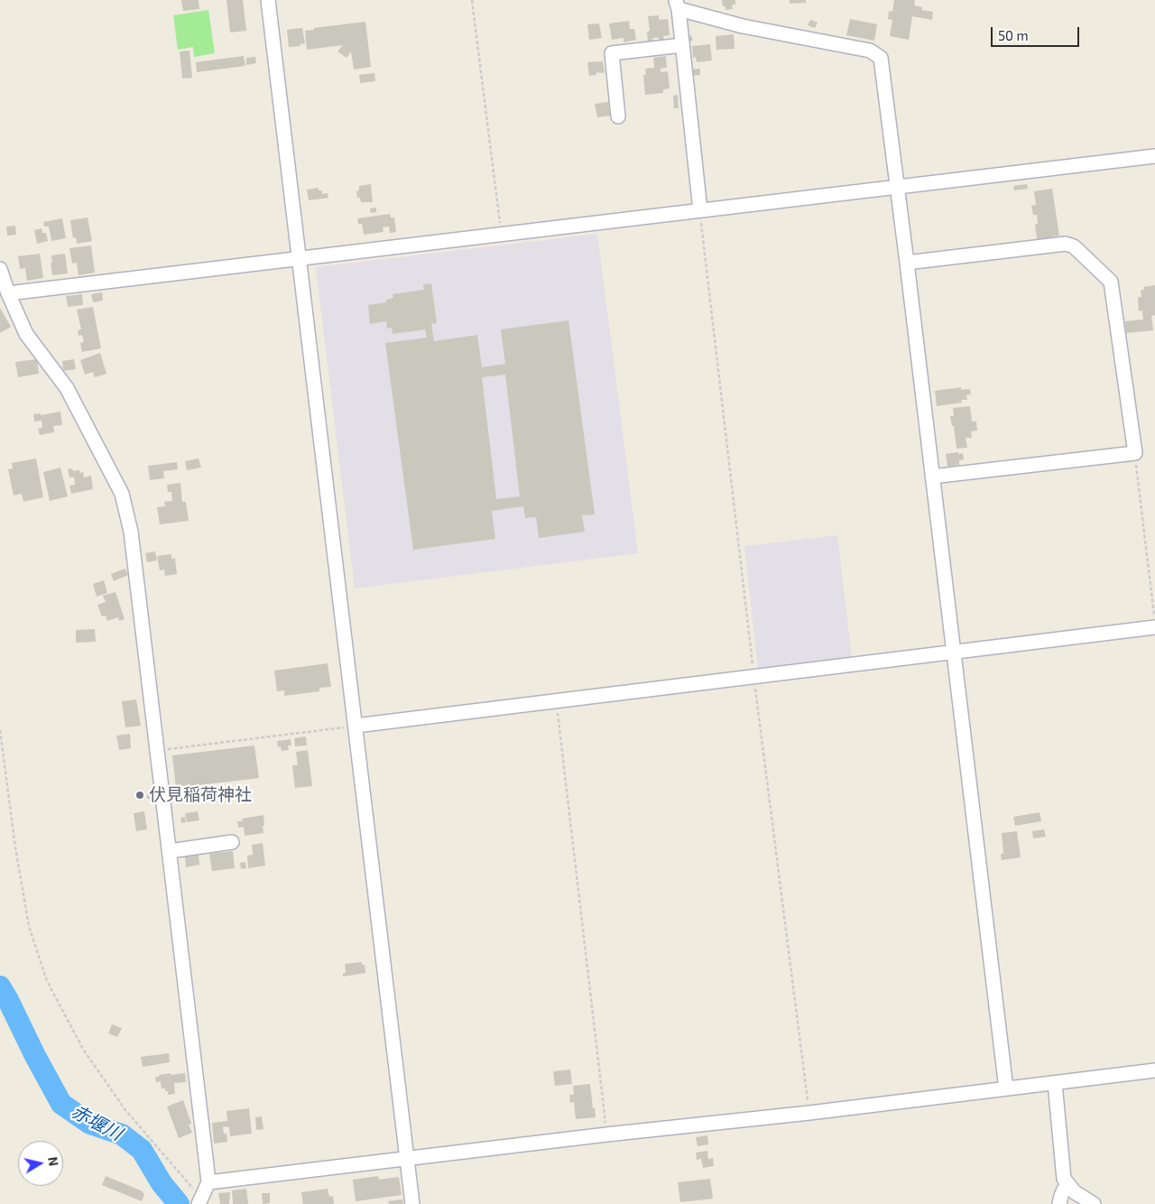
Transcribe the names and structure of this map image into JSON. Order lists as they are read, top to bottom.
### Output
{
  "water": ["赤堰川"],
  "places": ["伏見稲荷神社"],
  "scale_bar": "50 m",
  "north": "right"
}
